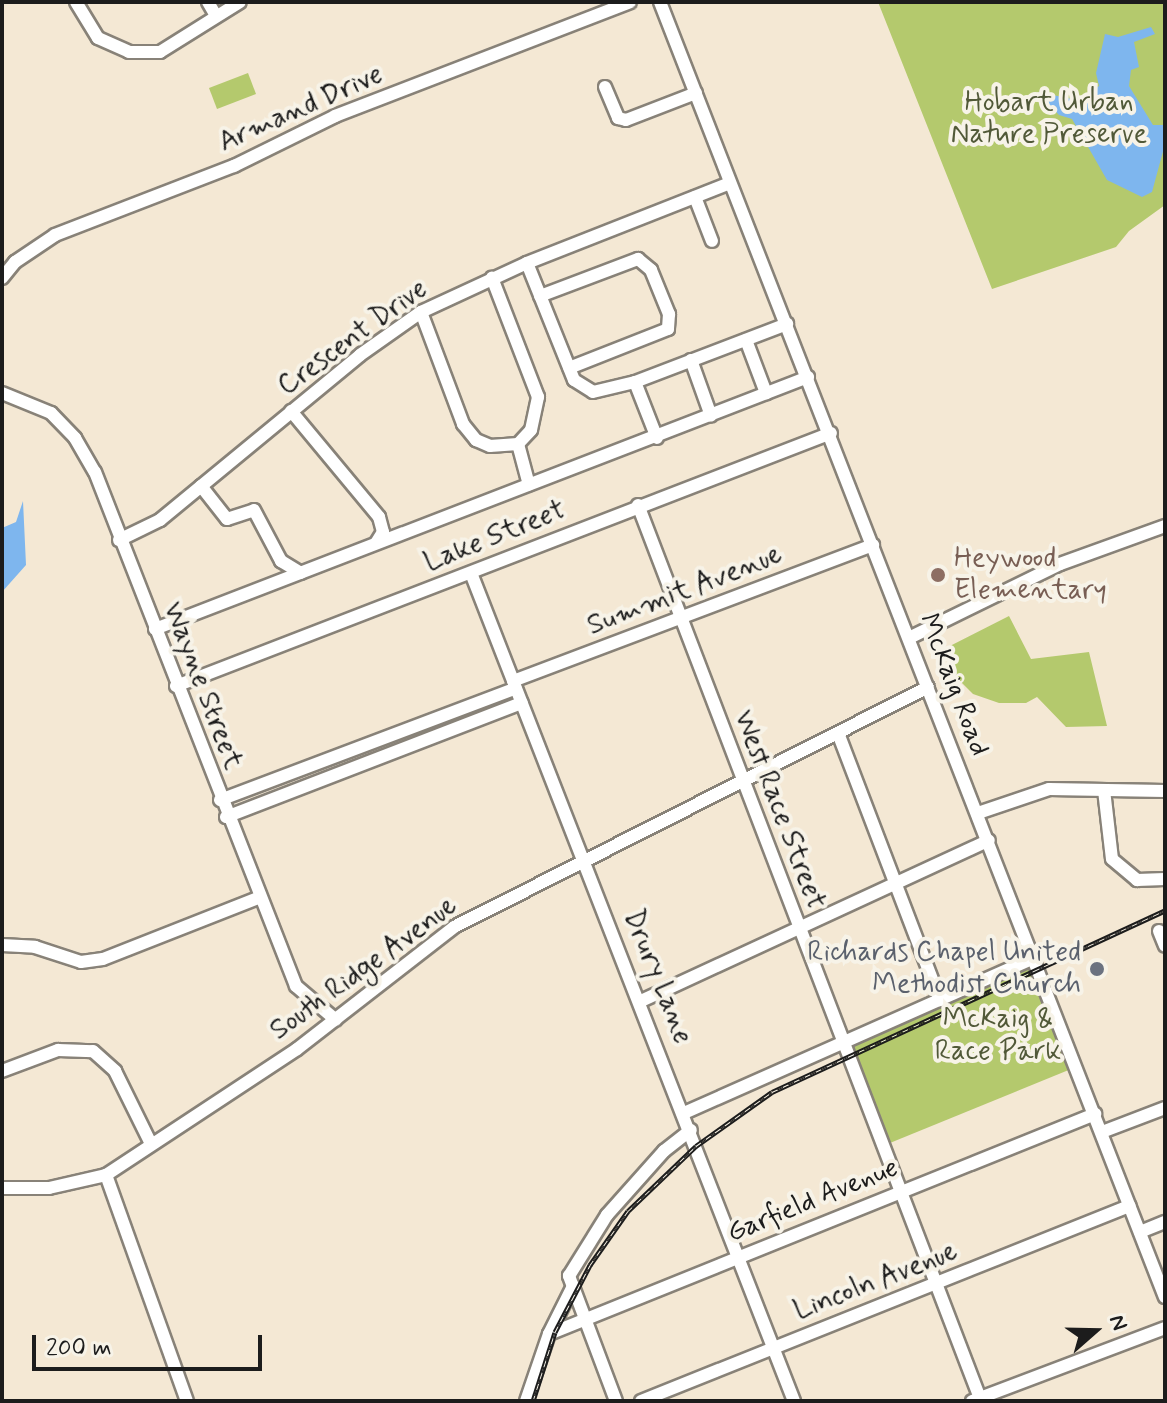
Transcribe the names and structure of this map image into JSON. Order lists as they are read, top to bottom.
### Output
{
  "streets": {
    "street": [
      "Armand Drive",
      "Crescent Drive",
      "Lake Street",
      "Summit Avenue",
      "McKaig Road",
      "Wayne Street",
      "West Race Street",
      "South Ridge Avenue",
      "Drury Lane",
      "Garfield Avenue",
      "Lincoln Avenue"
    ]
  },
  "crossings": [
    ["Crescent Drive", "McKaig Road"],
    ["Crescent Drive", "Wayne Street"],
    ["Lake Street", "McKaig Road"],
    ["Lake Street", "Wayne Street"],
    ["Lake Street", "West Race Street"],
    ["Lake Street", "Drury Lane"],
    ["Summit Avenue", "McKaig Road"],
    ["Summit Avenue", "Wayne Street"],
    ["Summit Avenue", "West Race Street"],
    ["Summit Avenue", "Drury Lane"],
    ["McKaig Road", "South Ridge Avenue"],
    ["McKaig Road", "Garfield Avenue"],
    ["McKaig Road", "Lincoln Avenue"],
    ["Wayne Street", "South Ridge Avenue"],
    ["West Race Street", "South Ridge Avenue"],
    ["West Race Street", "Garfield Avenue"],
    ["West Race Street", "Lincoln Avenue"],
    ["South Ridge Avenue", "Drury Lane"],
    ["Drury Lane", "Garfield Avenue"],
    ["Drury Lane", "Lincoln Avenue"]
  ],
  "parks": ["Hobart Urban Nature Preserve", "McKaig & Race Park"],
  "places": ["Heywood Elementary", "Richards Chapel United Methodist Church"],
  "scale_bar": "200 m",
  "north": "right"
}
